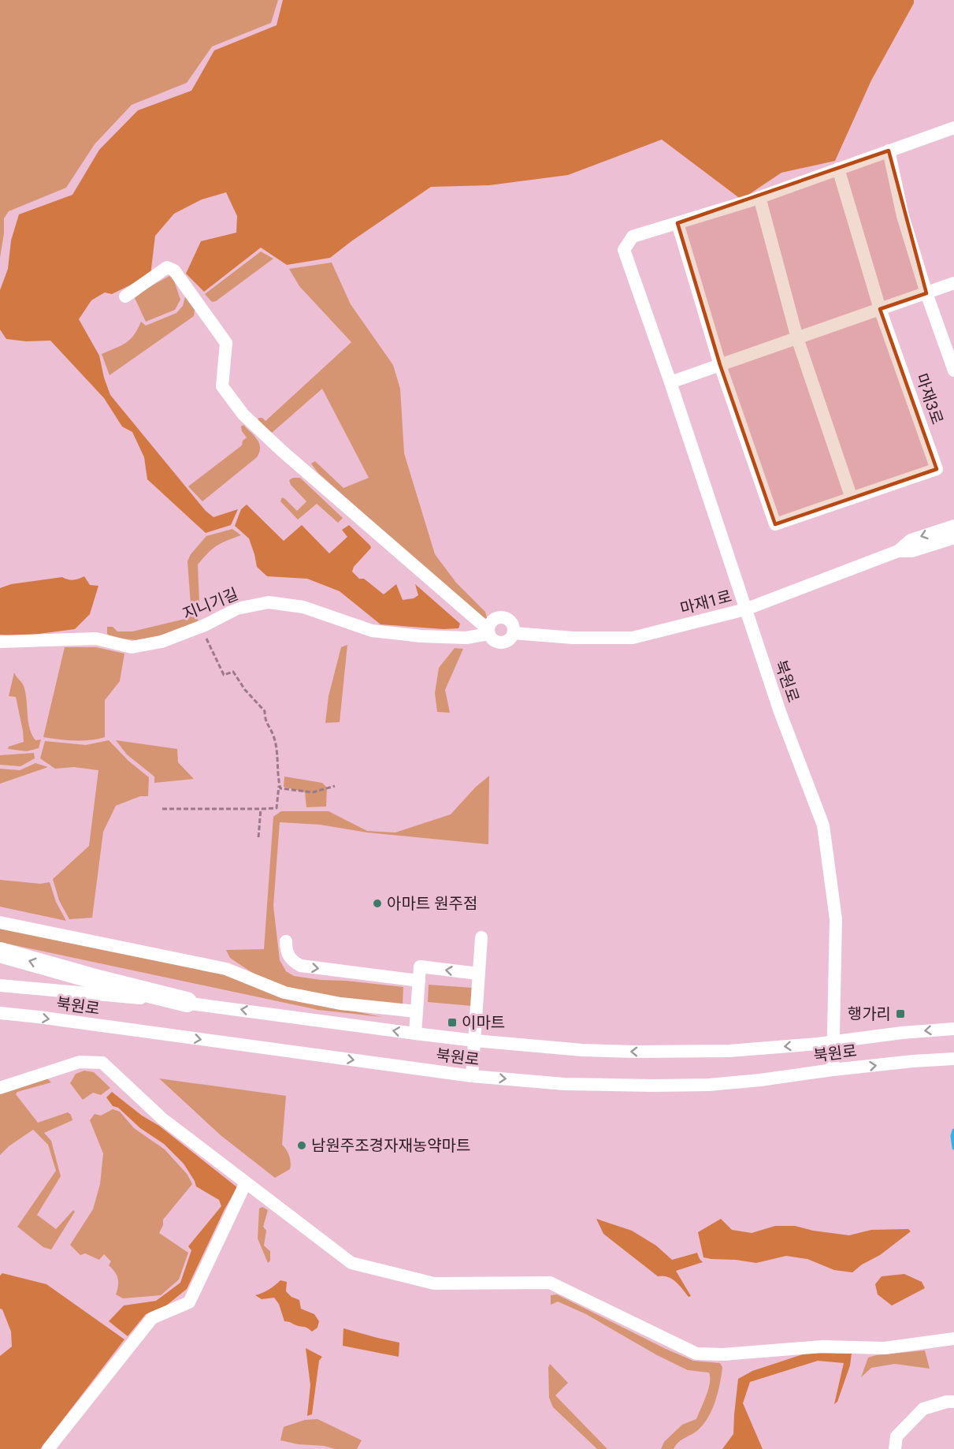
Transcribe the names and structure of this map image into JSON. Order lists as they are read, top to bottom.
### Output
{
  "streets": {
    "street": [
      "마재3로",
      "마재1로",
      "지니기길",
      "북원로"
    ]
  },
  "crossings": [
    ["마재1로", "지니기길"],
    ["마재1로", "북원로"]
  ],
  "places": {
    "other": ["아마트 원주점", "남원주조경자재농약마트"],
    "transit": ["행가리", "이마트"]
  }
}
